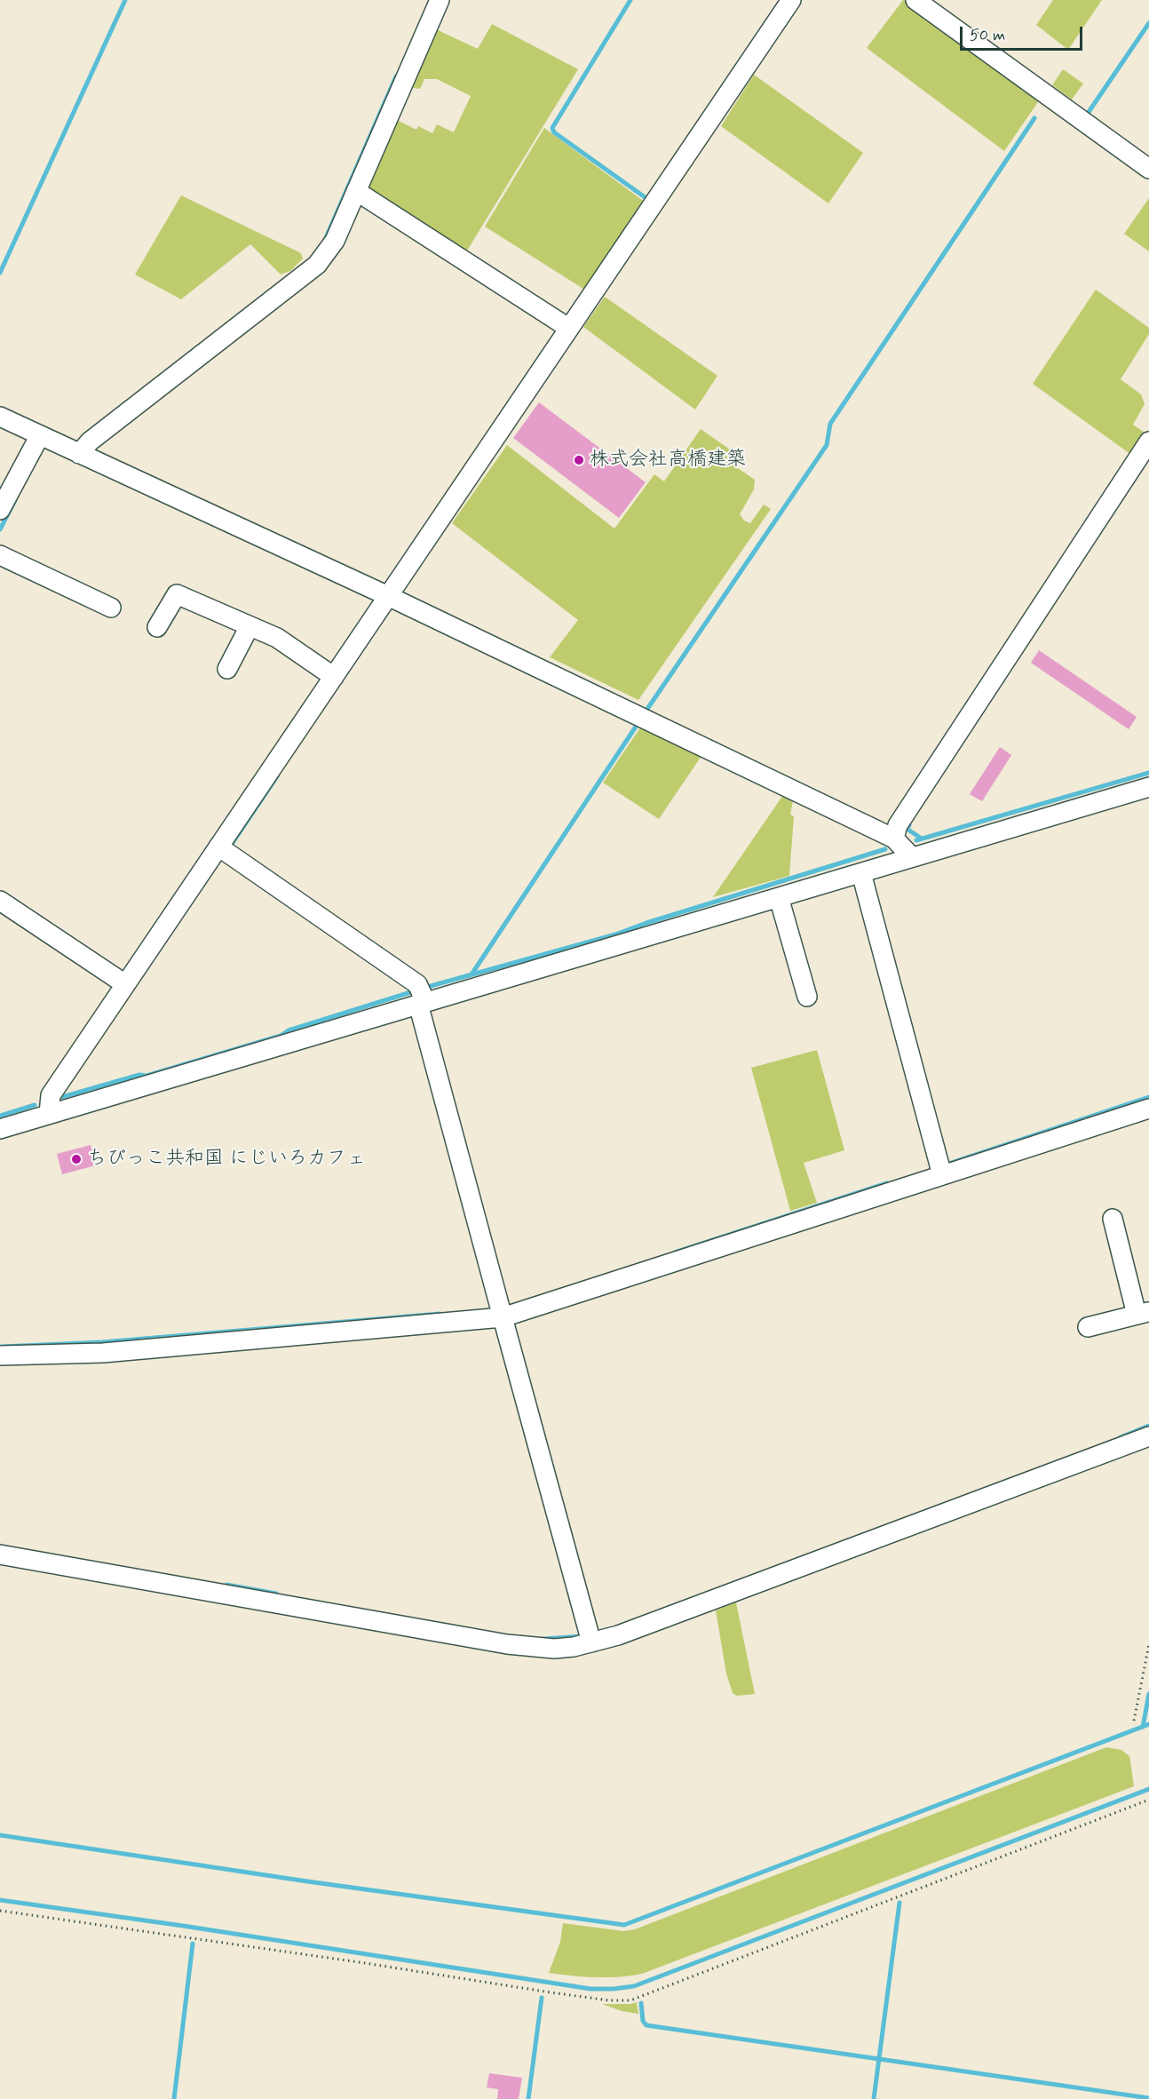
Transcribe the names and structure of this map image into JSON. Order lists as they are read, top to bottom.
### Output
{
  "places": ["株式会社高橋建築", "ちびっこ共和国 にじいろカフェ"],
  "scale_bar": "50 m"
}
